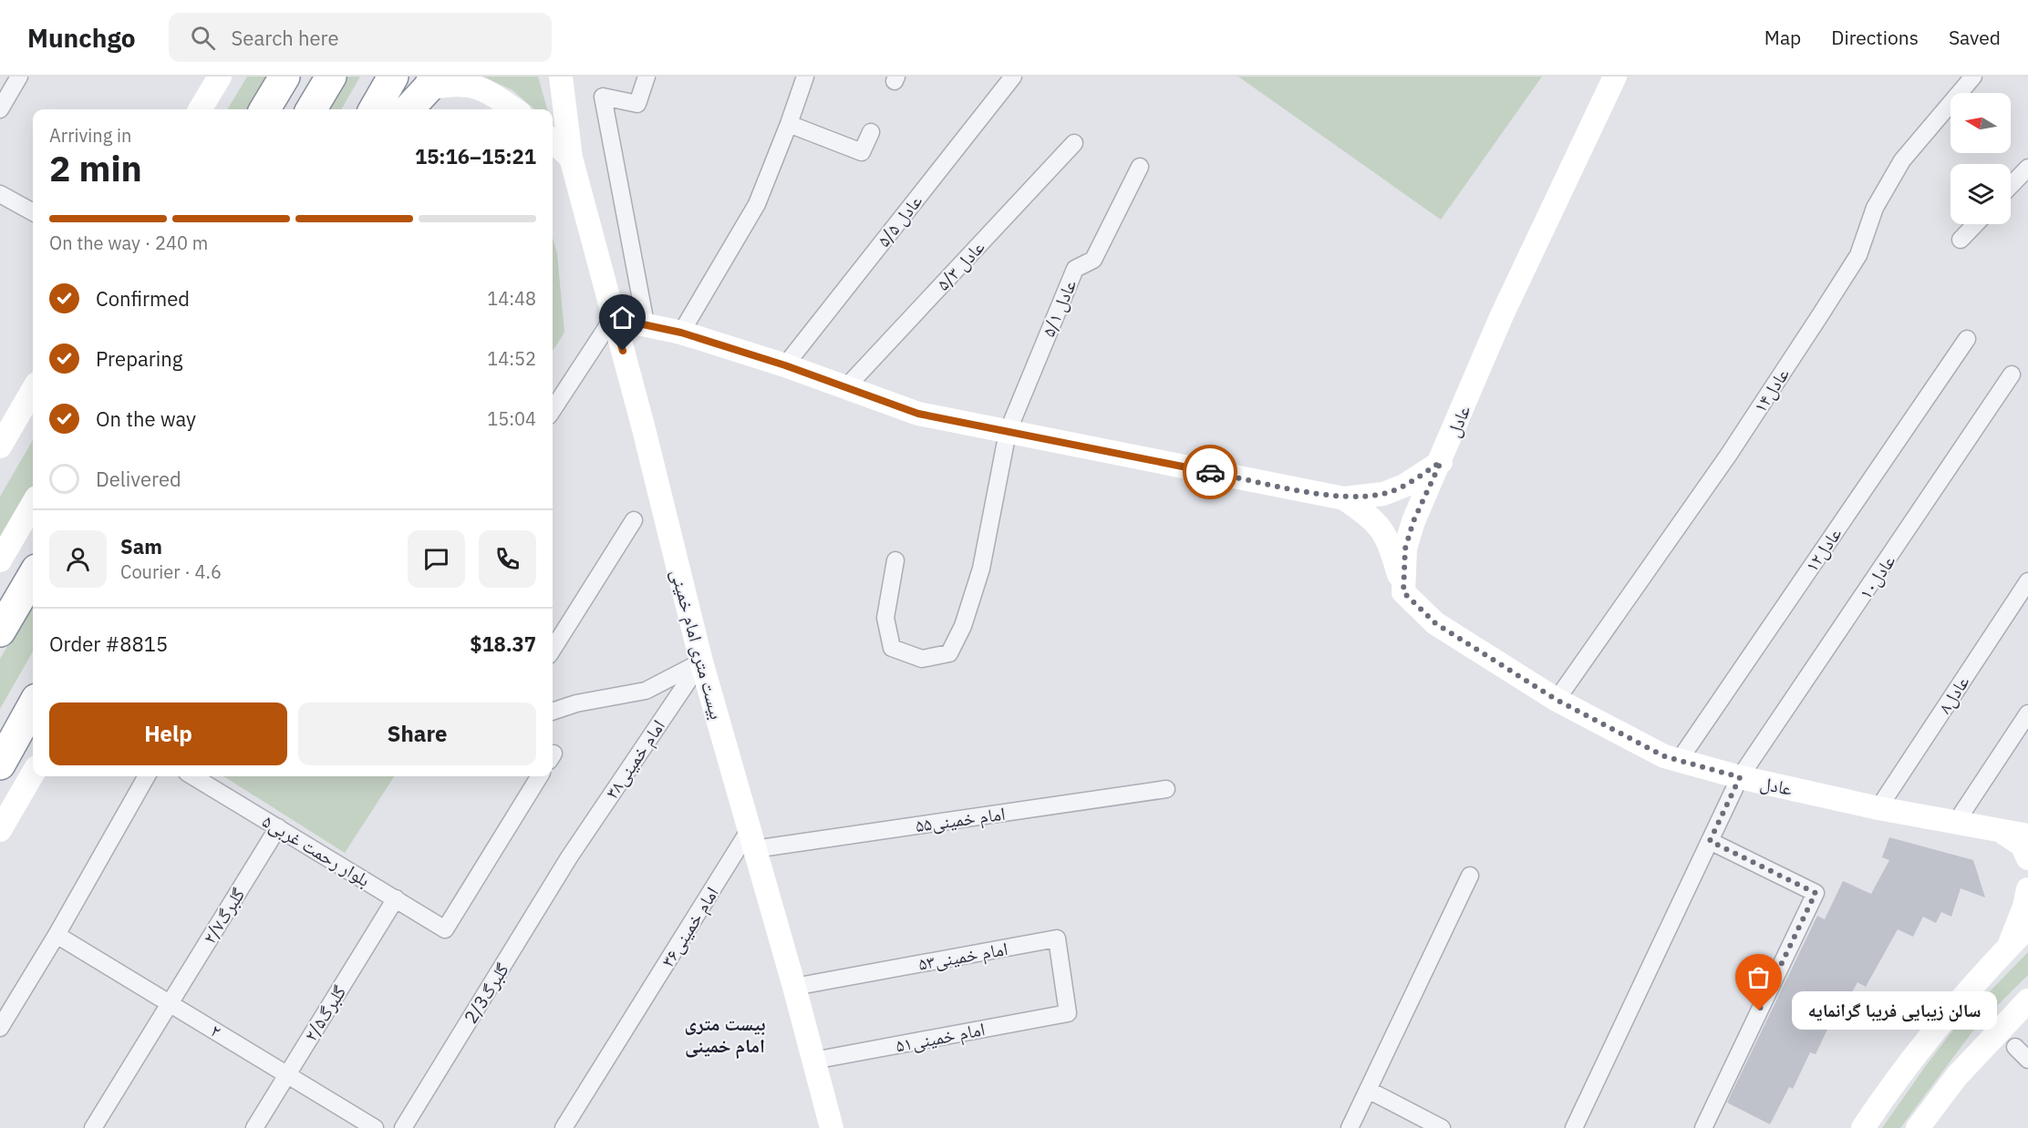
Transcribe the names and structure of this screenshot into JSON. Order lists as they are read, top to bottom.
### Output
{
  "streets": {
    "street": [
      "عادل ۵/۵",
      "عادل ۵/۳",
      "عادل ۵/۱",
      "عادل۱۴",
      "عادل",
      "عادل۱۲",
      "عادل۱۰",
      "بیست متری امام خمینی",
      "۸عادل",
      "امام خمینی۳۸",
      "امام خمینی۵۵",
      "بلوار رحمت غربی۵",
      "گلبرگ۲/۷",
      "امام خمینی۳۶",
      "امام خمینی۵۳",
      "2/3گلبرگ",
      "گلبرگ۲/۵",
      "۲",
      "امام خمینی۵۱"
    ]
  },
  "crossings": [
    ["عادل۱۴", "عادل"],
    ["عادل", "عادل۱۲"],
    ["عادل", "عادل۱۰"],
    ["عادل", "۸عادل"],
    ["بیست متری امام خمینی", "امام خمینی۳۸"],
    ["بیست متری امام خمینی", "امام خمینی۵۵"],
    ["بیست متری امام خمینی", "امام خمینی۳۶"],
    ["بیست متری امام خمینی", "امام خمینی۵۳"],
    ["بیست متری امام خمینی", "امام خمینی۵۱"],
    ["امام خمینی۳۸", "2/3گلبرگ"],
    ["امام خمینی۵۵", "امام خمینی۳۶"],
    ["بلوار رحمت غربی۵", "گلبرگ۲/۷"],
    ["بلوار رحمت غربی۵", "گلبرگ۲/۵"],
    ["گلبرگ۲/۷", "۲"],
    ["امام خمینی۵۳", "امام خمینی۵۱"],
    ["گلبرگ۲/۵", "۲"]
  ],
  "districts": ["بیست متری امام خمینی"],
  "places": ["سالن زیبایی فریبا گرانمایه"],
  "north": "left",
  "page": {
    "header": "Munchgo",
    "search": "Search here",
    "nav": ["Map", "Directions", "Saved"],
    "heading": ["2 min", "Arriving in", "15:16–15:21"],
    "panel": [
      "Sam",
      "Courier · 4.6",
      "Order #8815",
      "$18.37"
    ],
    "bar": "On the way · 240 m",
    "list": [
      ["Confirmed", "14:48"],
      ["Preparing", "14:52"],
      ["On the way", "15:04"],
      "Delivered"
    ],
    "buttons": ["Help", "Share"],
    "bubble": "سالن زیبایی فریبا گرانمایه"
  }
}
